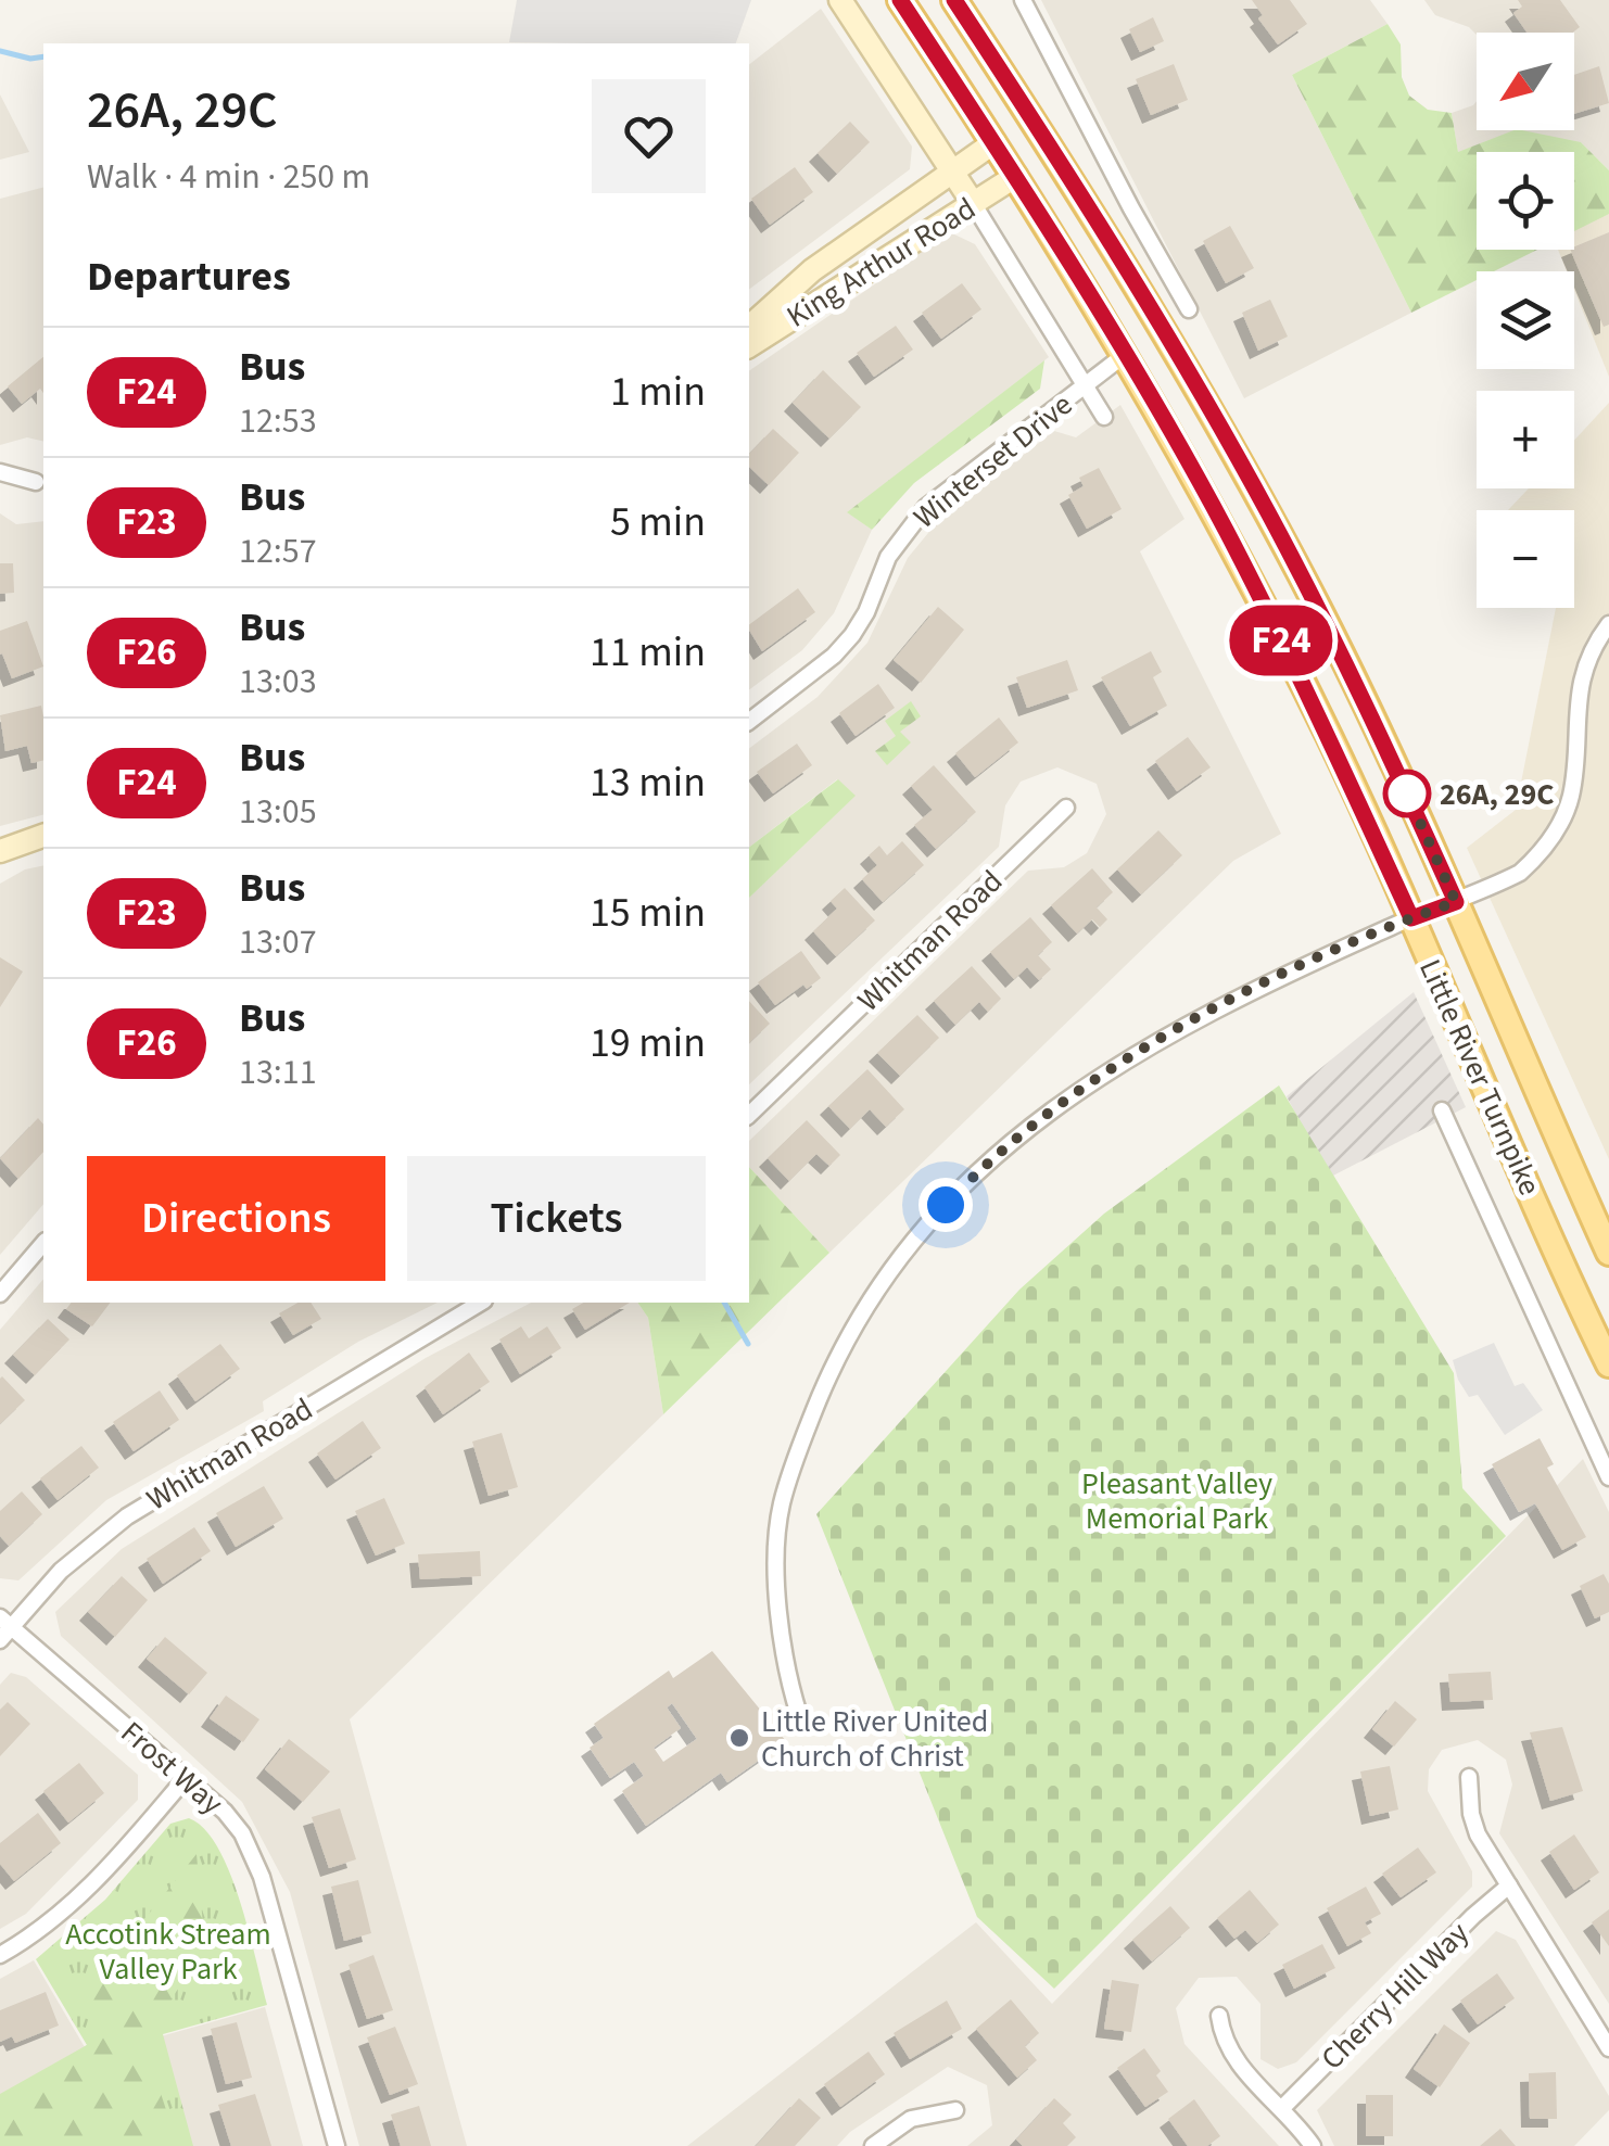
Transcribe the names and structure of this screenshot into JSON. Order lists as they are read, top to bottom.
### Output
{
  "streets": {
    "main road": ["Little River Turnpike"],
    "street": [
      "King Arthur Road",
      "Winterset Drive",
      "Whitman Road",
      "Frost Way",
      "Cherry Hill Way"
    ]
  },
  "crossings": [
    ["King Arthur Road", "Little River Turnpike"],
    ["Winterset Drive", "Little River Turnpike"],
    ["Whitman Road", "Frost Way"]
  ],
  "parks": ["Pleasant Valley Memorial Park", "Accotink Stream Valley Park"],
  "places": ["26A, 29C", "Little River United Church of Christ"],
  "lines": ["bus line F24"],
  "north": "bottom left",
  "page": {
    "on_map": "F24",
    "map_buttons": ["+", "−"],
    "heading": [
      ["26A, 29C", "Walk · 4 min · 250 m"],
      "Departures"
    ],
    "list": [
      {
        "mark": "F24",
        "name": "Bus",
        "note": "12:53",
        "value": "1 min"
      },
      {
        "mark": "F23",
        "name": "Bus",
        "note": "12:57",
        "value": "5 min"
      },
      {
        "mark": "F26",
        "name": "Bus",
        "note": "13:03",
        "value": "11 min"
      },
      {
        "mark": "F24",
        "name": "Bus",
        "note": "13:05",
        "value": "13 min"
      },
      {
        "mark": "F23",
        "name": "Bus",
        "note": "13:07",
        "value": "15 min"
      },
      {
        "mark": "F26",
        "name": "Bus",
        "note": "13:11",
        "value": "19 min"
      }
    ],
    "buttons": ["Directions", "Tickets"]
  }
}
